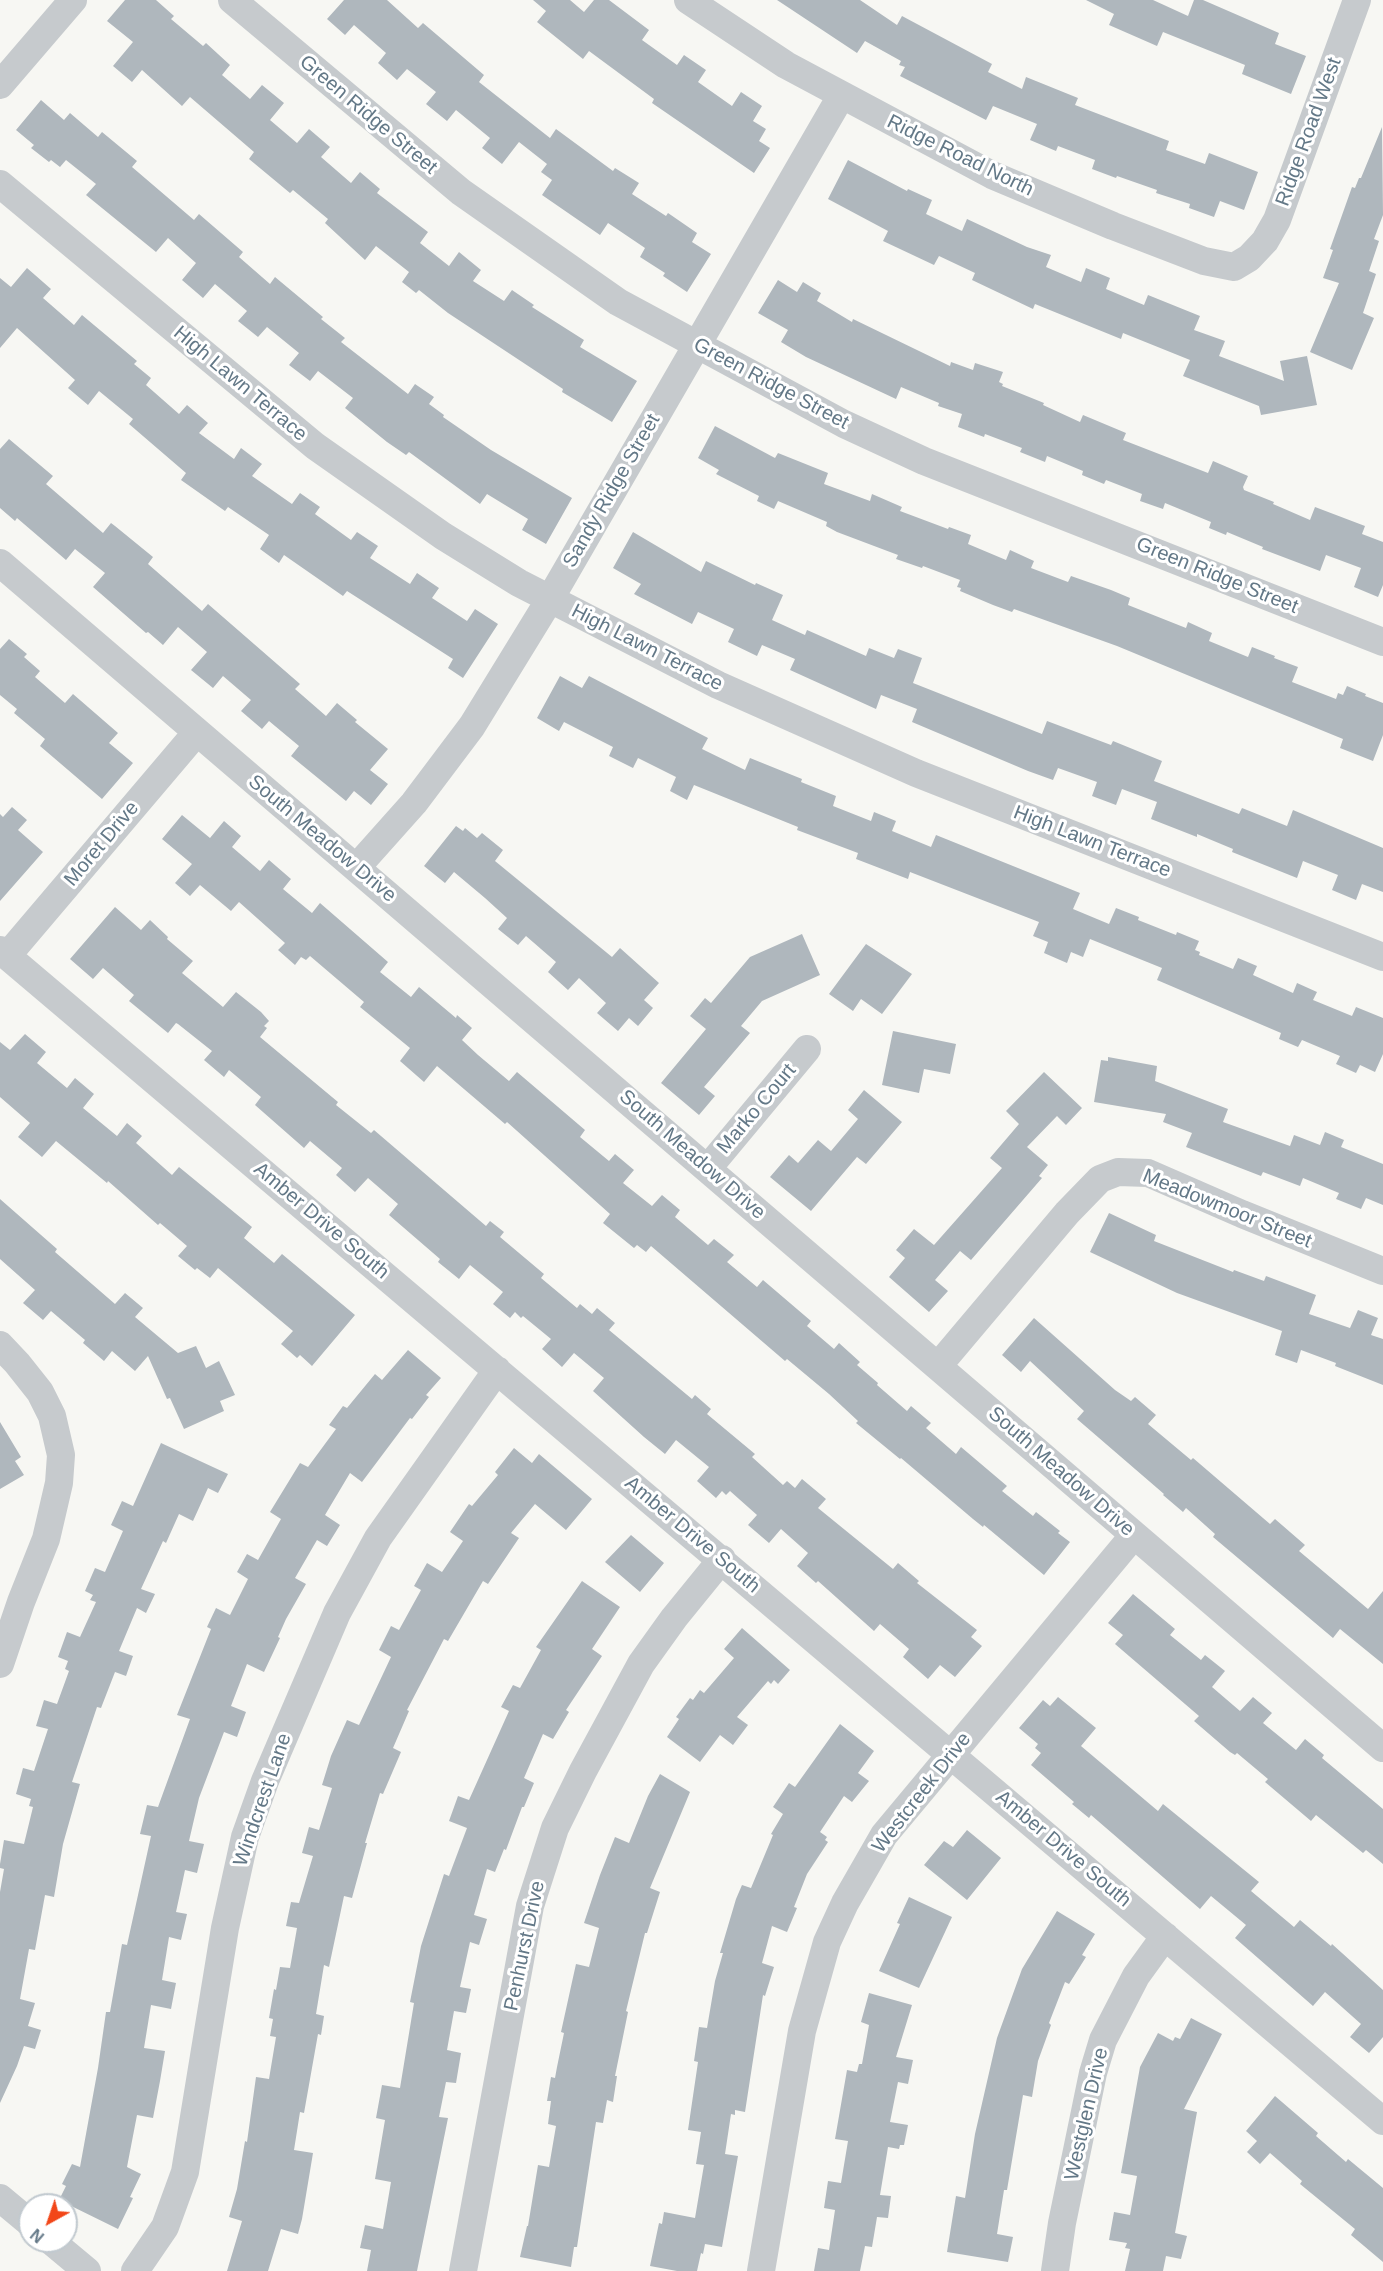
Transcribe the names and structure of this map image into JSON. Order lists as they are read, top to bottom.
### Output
{
  "streets": {
    "street": [
      "Green Ridge Street",
      "Ridge Road West",
      "Ridge Road North",
      "High Lawn Terrace",
      "Sandy Ridge Street",
      "South Meadow Drive",
      "Moret Drive",
      "Marko Court",
      "Meadowmoor Street",
      "Amber Drive South",
      "Westcreek Drive",
      "Windcrest Lane",
      "Penhurst Drive",
      "Westglen Drive"
    ]
  },
  "crossings": [
    ["Green Ridge Street", "Sandy Ridge Street"],
    ["Ridge Road West", "Ridge Road North"],
    ["Ridge Road North", "Sandy Ridge Street"],
    ["High Lawn Terrace", "Sandy Ridge Street"],
    ["Sandy Ridge Street", "South Meadow Drive"],
    ["South Meadow Drive", "Moret Drive"],
    ["South Meadow Drive", "Marko Court"],
    ["South Meadow Drive", "Meadowmoor Street"],
    ["South Meadow Drive", "Westcreek Drive"],
    ["Moret Drive", "Amber Drive South"],
    ["Amber Drive South", "Westcreek Drive"],
    ["Amber Drive South", "Windcrest Lane"],
    ["Amber Drive South", "Penhurst Drive"],
    ["Amber Drive South", "Westglen Drive"]
  ],
  "north": "bottom left"
}
